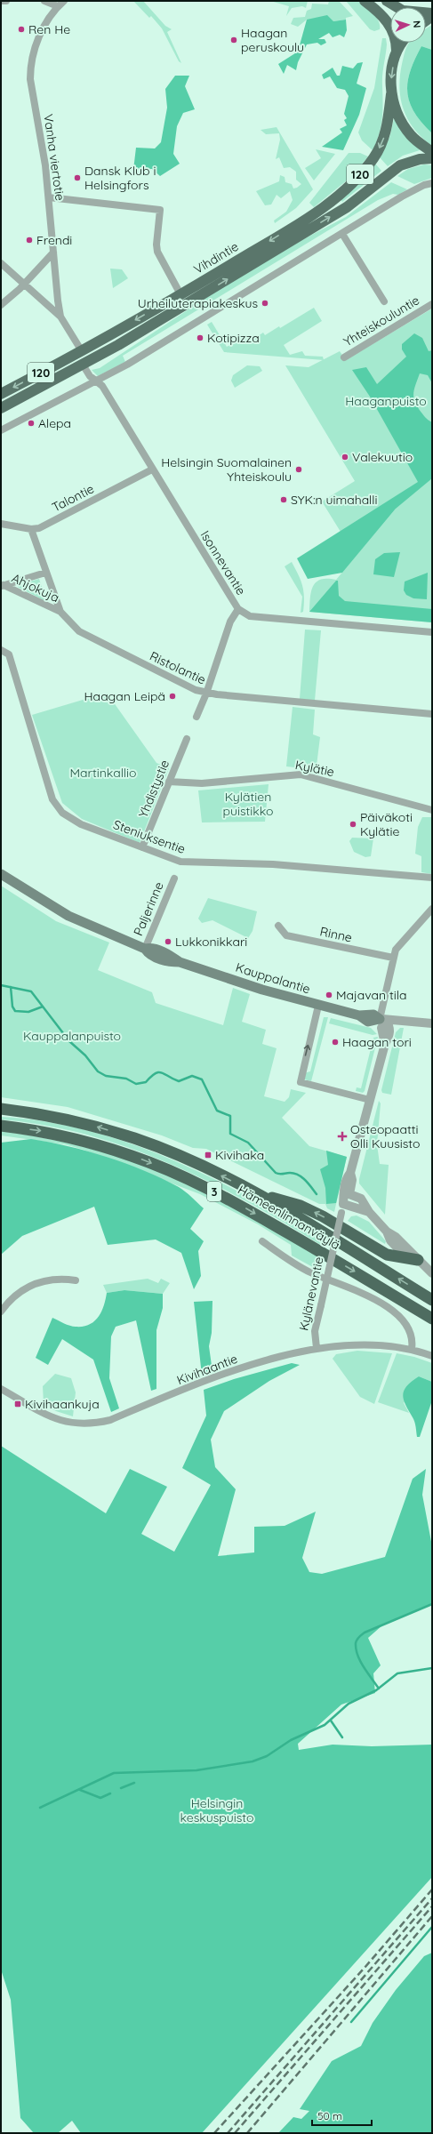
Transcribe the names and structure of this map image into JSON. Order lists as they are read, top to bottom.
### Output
{
  "streets": {
    "highway": ["3", "Hämeenlinnanväylä"],
    "main road": ["120", "Vihdintie", "Kauppalantie"],
    "street": [
      "Vanha viertotie",
      "Yhteiskouluntie",
      "Talontie",
      "Isonnevantie",
      "Ahjokuja",
      "Ristolantie",
      "Kylätie",
      "Yhdistystie",
      "Steniuksentie",
      "Paljerinne",
      "Rinne",
      "Kylänevantie",
      "Kivihaantie"
    ]
  },
  "crossings": [
    ["Vihdintie", "Isonnevantie"],
    ["Talontie", "Isonnevantie"],
    ["Talontie", "Ristolantie"],
    ["Ahjokuja", "Ristolantie"],
    ["Kylätie", "Yhdistystie"],
    ["Yhdistystie", "Steniuksentie"],
    ["Paljerinne", "Kauppalantie"],
    ["Rinne", "Kylänevantie"],
    ["Kauppalantie", "Kylänevantie"],
    ["Kylänevantie", "Kivihaantie"]
  ],
  "parks": [
    "Haaganpuisto",
    "Martinkallio",
    "Kylätien puistikko",
    "Kauppalanpuisto",
    "Helsingin keskuspuisto"
  ],
  "places": {
    "other": [
      "Ren He",
      "Haagan peruskoulu",
      "Dansk Klub i Helsingfors",
      "Frendi",
      "Urheiluterapiakeskus",
      "Kotipizza",
      "Alepa",
      "Valekuutio",
      "Helsingin Suomalainen Yhteiskoulu",
      "SYK:n uimahalli",
      "Haagan Leipä",
      "Päiväkoti Kylätie",
      "Lukkonikkari",
      "Majavan tila",
      "Haagan tori"
    ],
    "health": ["Osteopaatti Olli Kuusisto"],
    "transit": ["Kivihaka", "Kivihaankuja"]
  },
  "scale_bar": "50 m",
  "north": "right"
}
